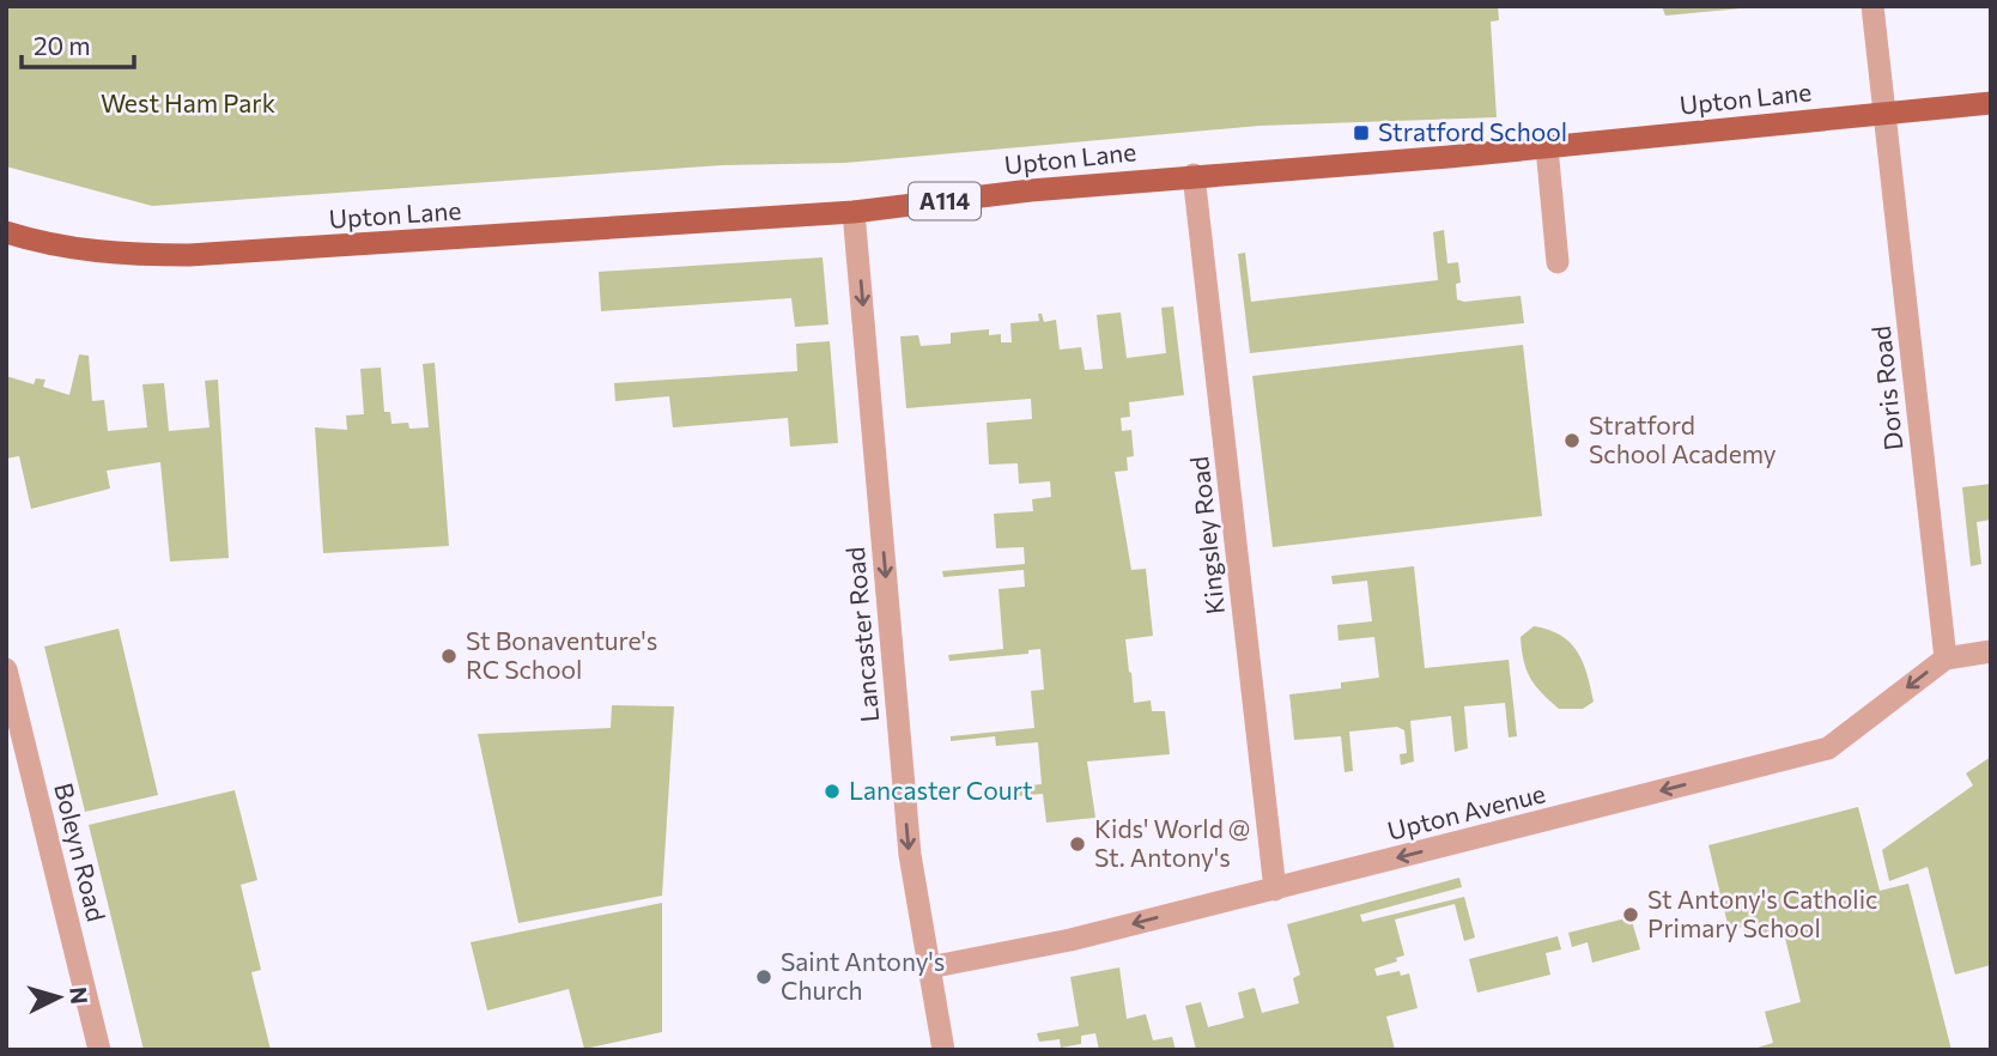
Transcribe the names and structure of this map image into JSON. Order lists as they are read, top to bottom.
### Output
{
  "streets": {
    "main road": ["Upton Lane", "A114"],
    "street": [
      "Doris Road",
      "Kingsley Road",
      "Lancaster Road",
      "Upton Avenue",
      "Boleyn Road"
    ]
  },
  "crossings": [
    ["Upton Lane", "Doris Road"],
    ["Upton Lane", "Kingsley Road"],
    ["Upton Lane", "Lancaster Road"],
    ["Doris Road", "Upton Avenue"],
    ["Kingsley Road", "Upton Avenue"],
    ["Lancaster Road", "Upton Avenue"]
  ],
  "one_way": ["Lancaster Road", "Upton Avenue"],
  "parks": ["West Ham Park"],
  "places": {
    "transit": ["Stratford School"],
    "other": [
      "Stratford School Academy",
      "St Bonaventure's RC School",
      "Lancaster Court",
      "Kids' World @ St. Antony's",
      "St Antony's Catholic Primary School",
      "Saint Antony's Church"
    ]
  },
  "scale_bar": "20 m",
  "north": "right"
}
